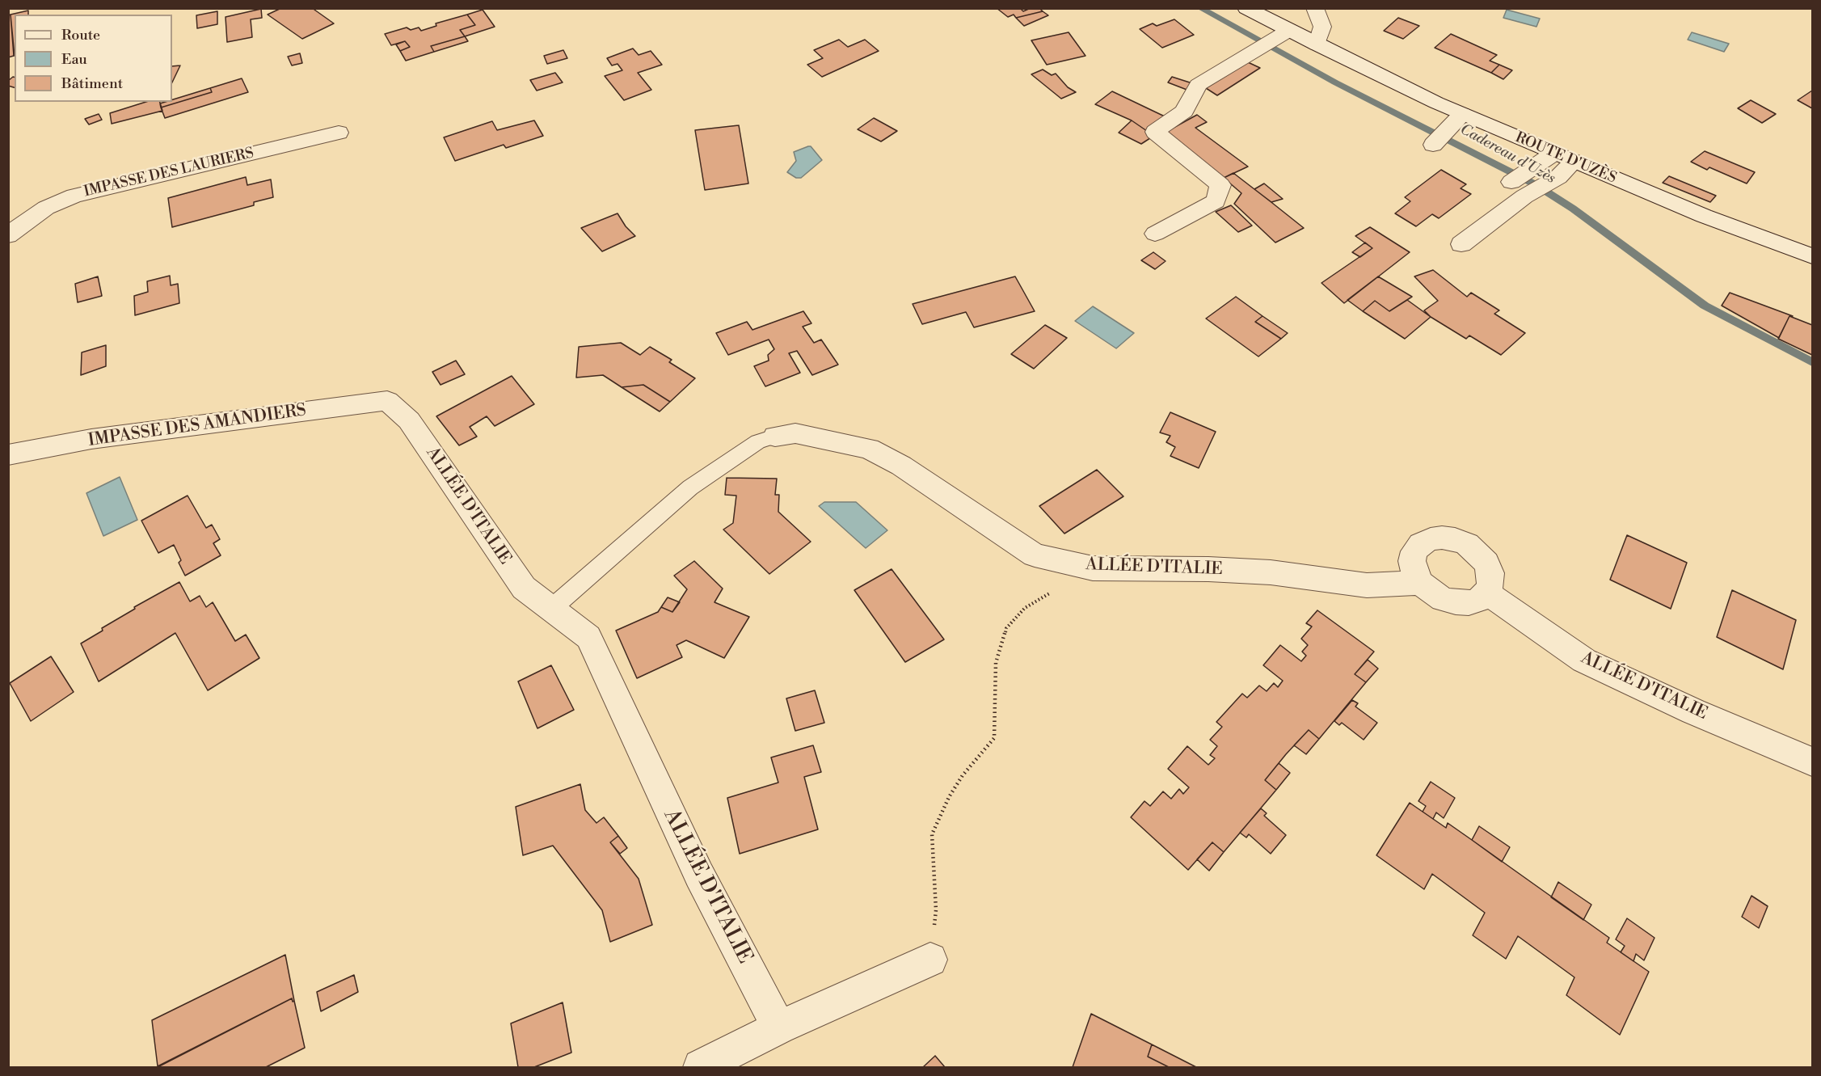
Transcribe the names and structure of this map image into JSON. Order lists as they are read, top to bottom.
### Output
{
  "streets": {
    "street": [
      "ROUTE D'UZÈS",
      "IMPASSE DES LAURIERS",
      "IMPASSE DES AMANDIERS",
      "ALLÉE D'ITALIE"
    ]
  },
  "crossings": [
    ["IMPASSE DES AMANDIERS", "ALLÉE D'ITALIE"]
  ],
  "water": ["Cadereau d'Uzès"],
  "legend": ["Route", "Eau", "Bâtiment"]
}
